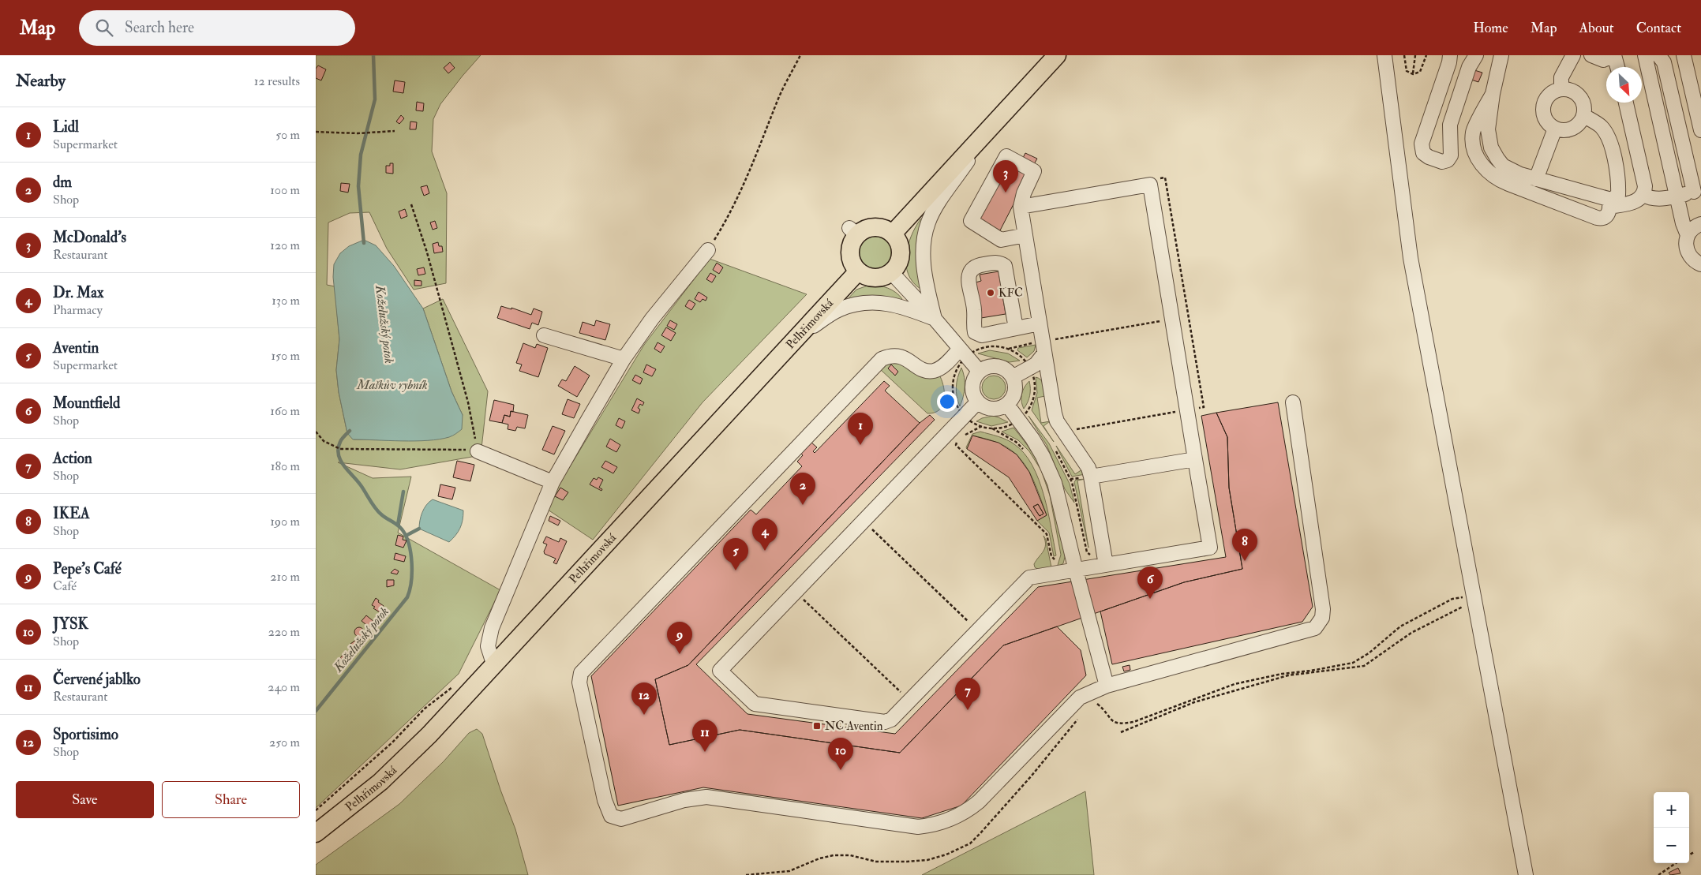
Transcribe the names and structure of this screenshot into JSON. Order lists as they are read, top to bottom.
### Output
{
  "streets": {
    "main road": ["Pelhřimovská"]
  },
  "water": ["Koželužský potok", "Maškův rybník"],
  "places": {
    "other": ["KFC"],
    "transit": ["NC Aventin"]
  },
  "north": "bottom right",
  "page": {
    "header": "Map",
    "search": "Search here",
    "nav": [
      "Home",
      "Map",
      "About",
      "Contact"
    ],
    "heading": ["Nearby", "12 results"],
    "list": [
      {
        "mark": "1",
        "name": "Lidl",
        "note": "Supermarket",
        "value": "50 m"
      },
      {
        "mark": "2",
        "name": "dm",
        "note": "Shop",
        "value": "100 m"
      },
      {
        "mark": "3",
        "name": "McDonald's",
        "note": "Restaurant",
        "value": "120 m"
      },
      {
        "mark": "4",
        "name": "Dr. Max",
        "note": "Pharmacy",
        "value": "130 m"
      },
      {
        "mark": "5",
        "name": "Aventin",
        "note": "Supermarket",
        "value": "150 m"
      },
      {
        "mark": "6",
        "name": "Mountfield",
        "note": "Shop",
        "value": "160 m"
      },
      {
        "mark": "7",
        "name": "Action",
        "note": "Shop",
        "value": "180 m"
      },
      {
        "mark": "8",
        "name": "IKEA",
        "note": "Shop",
        "value": "190 m"
      },
      {
        "mark": "9",
        "name": "Pepe's Café",
        "note": "Café",
        "value": "210 m"
      },
      {
        "mark": "10",
        "name": "JYSK",
        "note": "Shop",
        "value": "220 m"
      },
      {
        "mark": "11",
        "name": "Červené jablko",
        "note": "Restaurant",
        "value": "240 m"
      },
      {
        "mark": "12",
        "name": "Sportisimo",
        "note": "Shop",
        "value": "250 m"
      }
    ],
    "pins": [
      "3",
      "1",
      "2",
      "4",
      "8",
      "5",
      "6",
      "9",
      "7",
      "12",
      "11",
      "10"
    ],
    "buttons": ["Save", "Share"],
    "map_buttons": ["+", "−"]
  }
}
